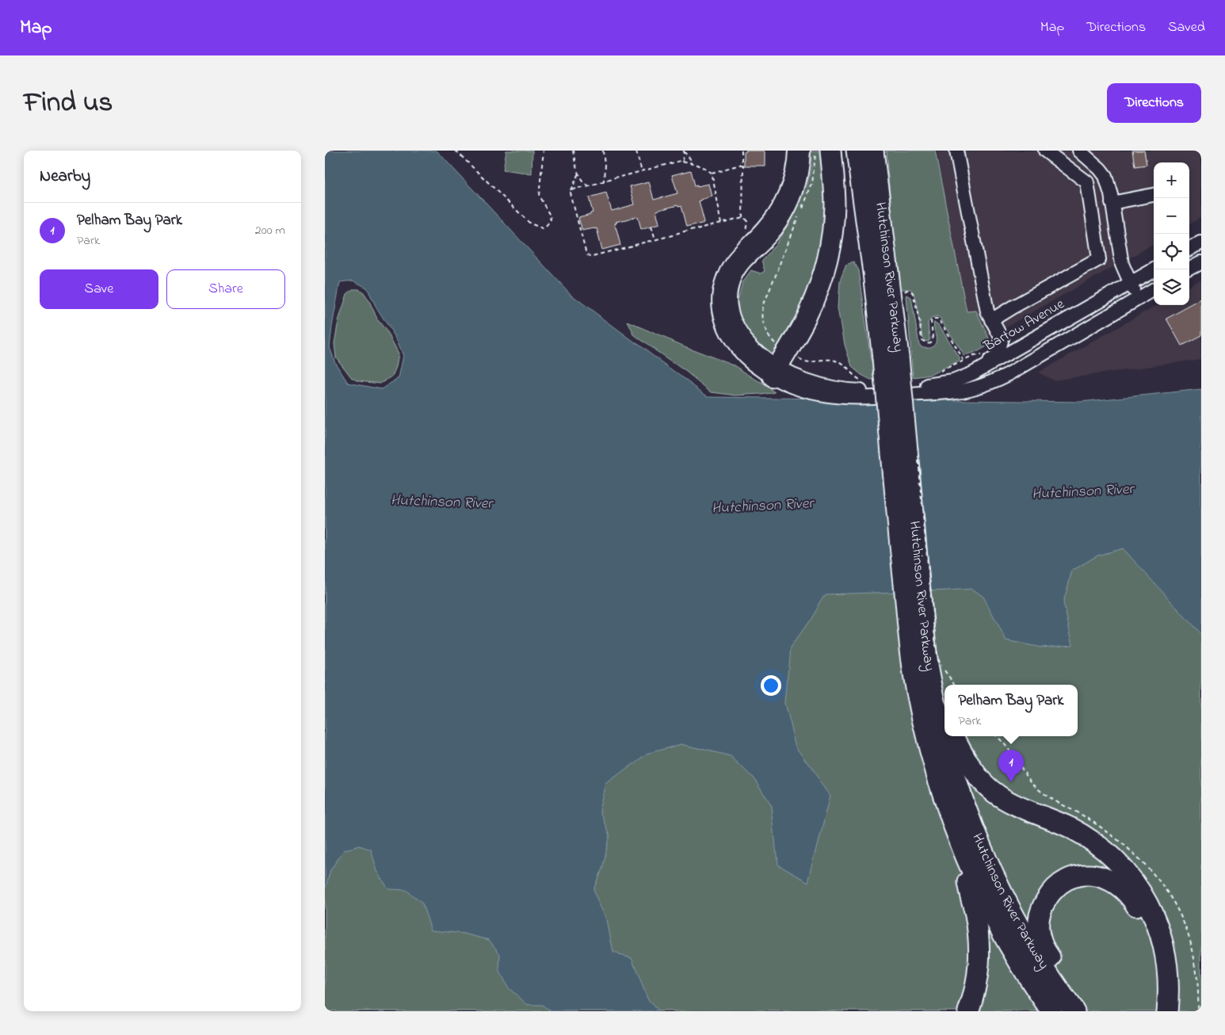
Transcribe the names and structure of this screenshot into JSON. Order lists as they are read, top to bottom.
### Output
{
  "streets": {
    "highway": ["Hutchinson River Parkway"],
    "street": ["Bartow Avenue"]
  },
  "water": ["Hutchinson River"],
  "page": {
    "header": "Map",
    "nav": ["Map", "Directions", "Saved"],
    "title": "Find us",
    "buttons": [
      "Directions",
      ["Save", "Share"]
    ],
    "heading": "Nearby",
    "map_buttons": ["+", "−"],
    "list": [
      {
        "mark": "1",
        "name": "Pelham Bay Park",
        "note": "Park",
        "value": "200 m"
      }
    ],
    "popup": ["Pelham Bay Park", "Park"],
    "pins": "1"
  }
}
